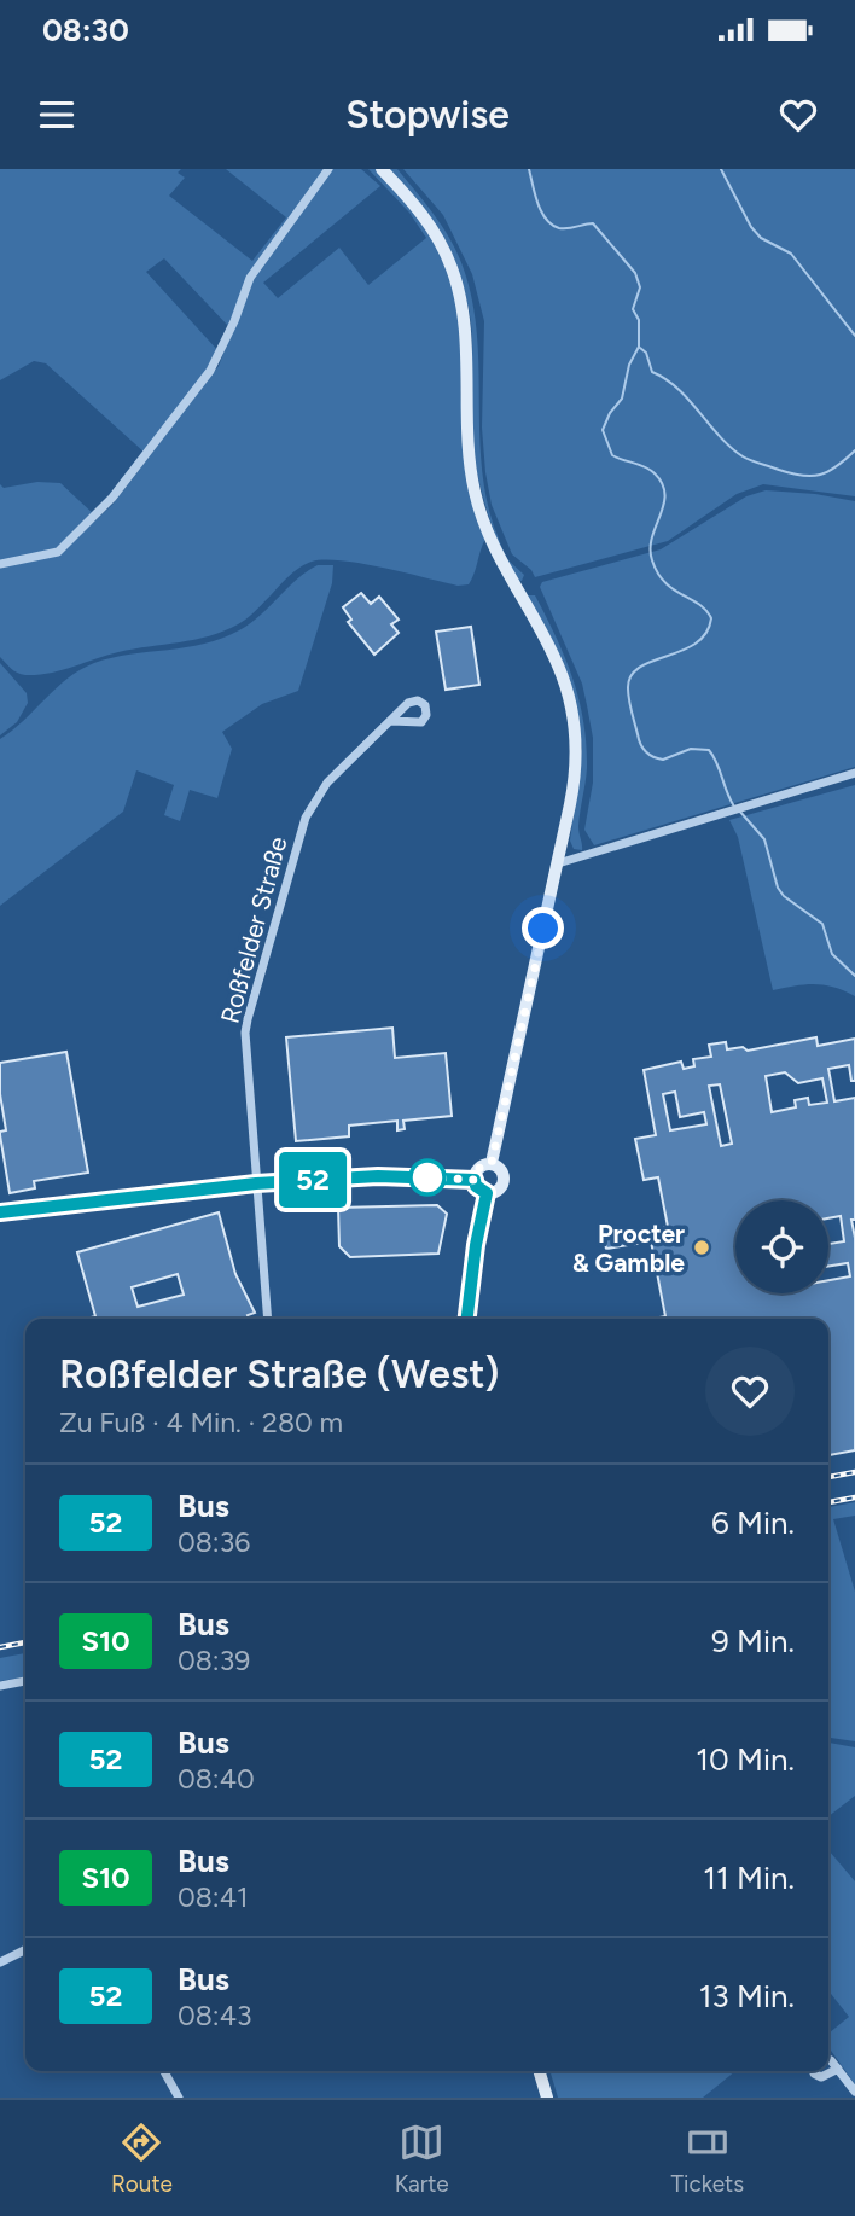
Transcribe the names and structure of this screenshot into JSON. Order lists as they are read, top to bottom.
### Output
{
  "streets": {
    "street": ["Roßfelder Straße"]
  },
  "places": ["Procter & Gamble"],
  "lines": ["bus line 52"],
  "page": {
    "status": "08:30",
    "header": "Stopwise",
    "on_map": "52",
    "heading": ["Roßfelder Straße (West)", "Zu Fuß · 4 Min. · 280 m"],
    "list": [
      {
        "mark": "52",
        "name": "Bus",
        "note": "08:36",
        "value": "6 Min."
      },
      {
        "mark": "S10",
        "name": "Bus",
        "note": "08:39",
        "value": "9 Min."
      },
      {
        "mark": "52",
        "name": "Bus",
        "note": "08:40",
        "value": "10 Min."
      },
      {
        "mark": "S10",
        "name": "Bus",
        "note": "08:41",
        "value": "11 Min."
      },
      {
        "mark": "52",
        "name": "Bus",
        "note": "08:43",
        "value": "13 Min."
      }
    ],
    "tabs": ["Route", "Karte", "Tickets"]
  }
}
